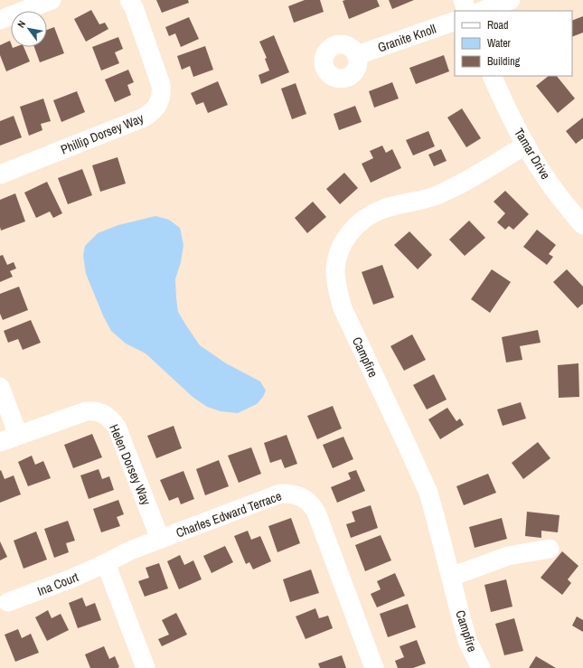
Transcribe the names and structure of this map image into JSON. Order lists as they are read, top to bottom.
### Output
{
  "streets": {
    "street": [
      "Granite Knoll",
      "Phillip Dorsey Way",
      "Tamar Drive",
      "Campfire",
      "Helen Dorsey Way",
      "Charles Edward Terrace",
      "Ina Court"
    ]
  },
  "crossings": [
    ["Tamar Drive", "Campfire"],
    ["Helen Dorsey Way", "Charles Edward Terrace"],
    ["Charles Edward Terrace", "Ina Court"]
  ],
  "legend": ["Road", "Water", "Building"],
  "north": "top left"
}
